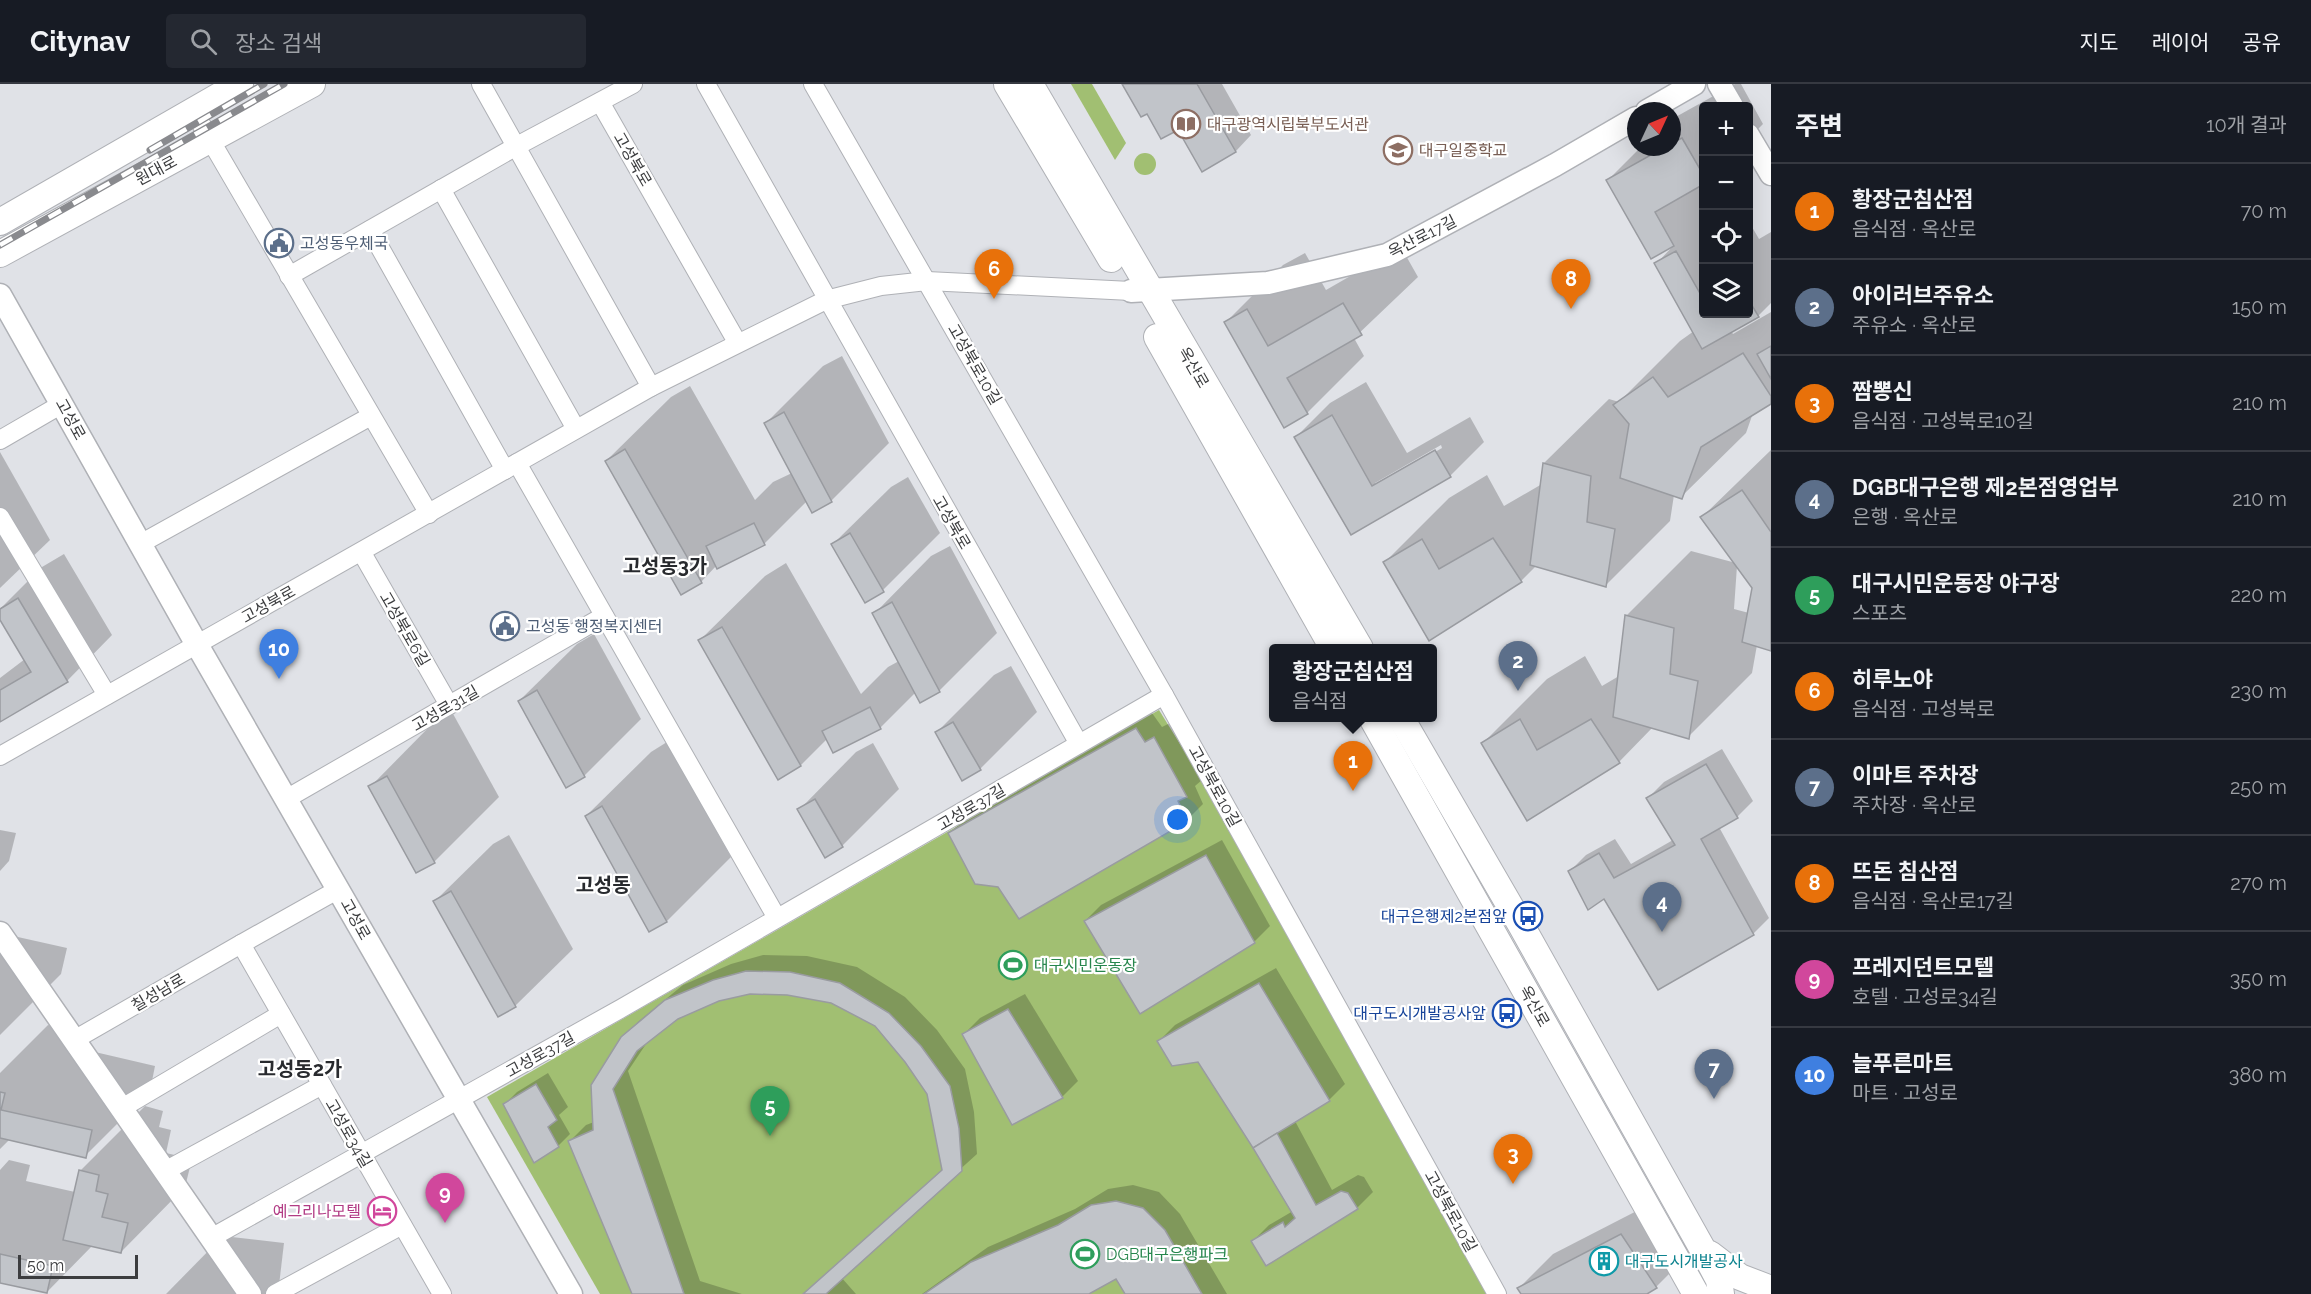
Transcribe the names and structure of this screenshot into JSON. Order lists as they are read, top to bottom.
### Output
{
  "streets": {
    "main road": ["원대로", "옥산로"],
    "street": [
      "고성북로",
      "옥산로17길",
      "고성북로10길",
      "고성로",
      "고성북로6길",
      "고성로31길",
      "고성로37길",
      "칠성남로",
      "고성로34길"
    ]
  },
  "crossings": [
    ["고성북로", "옥산로17길"],
    ["고성북로", "고성북로10길"],
    ["고성북로", "옥산로"],
    ["고성북로", "고성로"],
    ["고성북로", "고성북로6길"],
    ["고성북로", "고성로37길"],
    ["옥산로17길", "옥산로"],
    ["고성북로10길", "고성로37길"],
    ["고성로", "고성로31길"],
    ["고성로", "고성로37길"],
    ["고성북로6길", "고성로31길"],
    ["고성로37길", "고성로34길"],
    ["칠성남로", "고성로34길"]
  ],
  "districts": ["고성동3가", "고성동", "고성동2가"],
  "places": {
    "library": ["대구광역시립북부도서관"],
    "school or university": ["대구일중학교"],
    "public building": ["고성동우체국", "고성동 행정복지센터"],
    "bus stop": ["대구은행제2본점앞", "대구도시개발공사앞"],
    "sports": ["대구시민운동장", "DGB대구은행파크"],
    "hotel": ["예그리나모텔"],
    "building": ["대구도시개발공사"]
  },
  "scale_bar": "50 m",
  "north": "top right",
  "page": {
    "header": "Citynav",
    "search": "장소 검색",
    "nav": ["지도", "레이어", "공유"],
    "heading": ["주변", "10개 결과"],
    "map_buttons": ["+", "−"],
    "list": [
      {
        "mark": "1",
        "name": "황장군침산점",
        "note": "음식점 · 옥산로",
        "value": "70 m"
      },
      {
        "mark": "2",
        "name": "아이러브주유소",
        "note": "주유소 · 옥산로",
        "value": "150 m"
      },
      {
        "mark": "3",
        "name": "짬뽕신",
        "note": "음식점 · 고성북로10길",
        "value": "210 m"
      },
      {
        "mark": "4",
        "name": "DGB대구은행 제2본점영업부",
        "note": "은행 · 옥산로",
        "value": "210 m"
      },
      {
        "mark": "5",
        "name": "대구시민운동장 야구장",
        "note": "스포츠",
        "value": "220 m"
      },
      {
        "mark": "6",
        "name": "히루노야",
        "note": "음식점 · 고성북로",
        "value": "230 m"
      },
      {
        "mark": "7",
        "name": "이마트 주차장",
        "note": "주차장 · 옥산로",
        "value": "250 m"
      },
      {
        "mark": "8",
        "name": "뜨돈 침산점",
        "note": "음식점 · 옥산로17길",
        "value": "270 m"
      },
      {
        "mark": "9",
        "name": "프레지던트모텔",
        "note": "호텔 · 고성로34길",
        "value": "350 m"
      },
      {
        "mark": "10",
        "name": "늘푸른마트",
        "note": "마트 · 고성로",
        "value": "380 m"
      }
    ],
    "pins": [
      "6",
      "8",
      "10",
      "2",
      "1",
      "4",
      "7",
      "5",
      "3",
      "9"
    ],
    "popup": ["황장군침산점", "음식점"],
    "scale": "50 m"
  }
}
